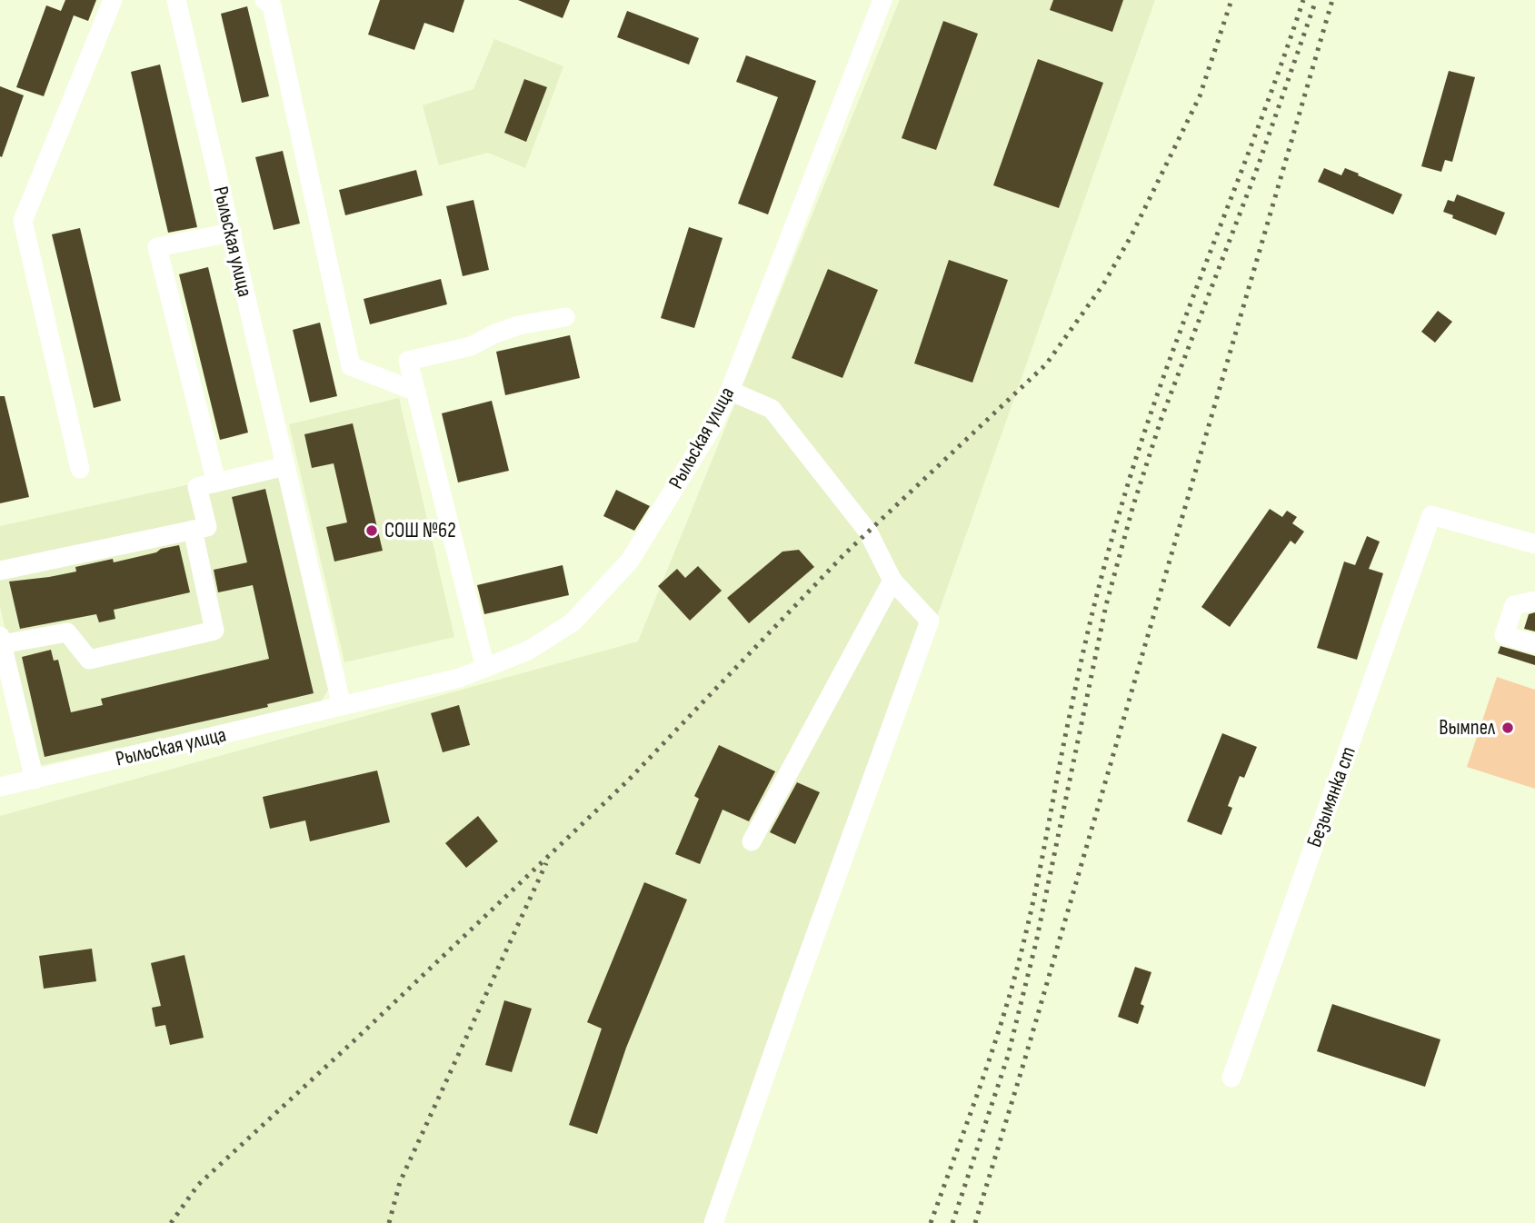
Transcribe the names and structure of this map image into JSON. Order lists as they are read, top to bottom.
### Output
{
  "streets": {
    "street": ["Рыльская улица", "Безымянка ст"]
  },
  "places": ["СОШ №62", "Вымпел"]
}
